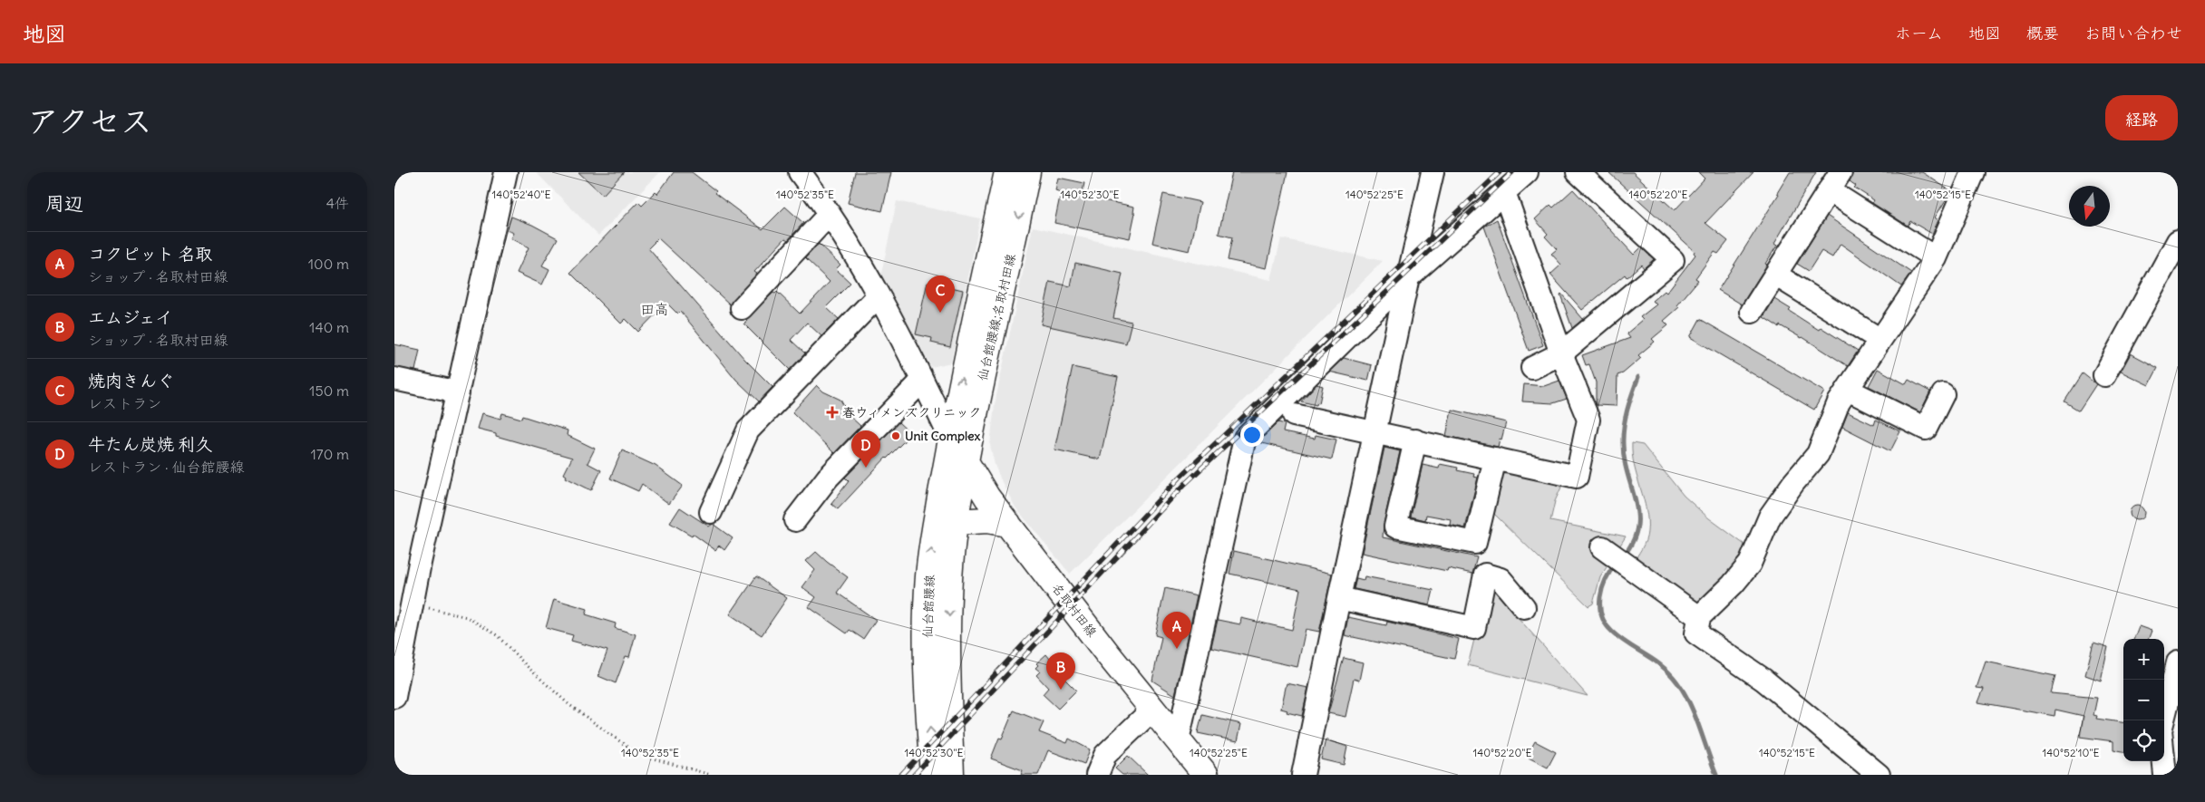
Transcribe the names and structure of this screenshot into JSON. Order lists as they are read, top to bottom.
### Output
{
  "streets": {
    "main road": ["仙台館腰線;名取村田線", "仙台館腰線", "名取村田線"]
  },
  "crossings": [
    ["仙台館腰線;名取村田線", "仙台館腰線"],
    ["仙台館腰線;名取村田線", "名取村田線"],
    ["仙台館腰線", "名取村田線"]
  ],
  "districts": ["田高"],
  "places": {
    "health": ["春ウィメンズクリニック"],
    "other": ["Unit Complex"]
  },
  "north": "bottom",
  "page": {
    "header": "地図",
    "nav": [
      "ホーム",
      "地図",
      "概要",
      "お問い合わせ"
    ],
    "title": "アクセス",
    "buttons": "経路",
    "heading": ["周辺", "4件"],
    "list": [
      {
        "mark": "A",
        "name": "コクピット 名取",
        "note": "ショップ · 名取村田線",
        "value": "100 m"
      },
      {
        "mark": "B",
        "name": "エムジェイ",
        "note": "ショップ · 名取村田線",
        "value": "140 m"
      },
      {
        "mark": "C",
        "name": "焼肉きんぐ",
        "note": "レストラン",
        "value": "150 m"
      },
      {
        "mark": "D",
        "name": "牛たん炭焼 利久",
        "note": "レストラン · 仙台館腰線",
        "value": "170 m"
      }
    ],
    "pins": [
      "C",
      "D",
      "A",
      "B"
    ],
    "map_buttons": ["+", "−"]
  },
  "coordinates": [
    "140°52'40\"E",
    "140°52'35\"E",
    "140°52'30\"E",
    "140°52'25\"E",
    "140°52'20\"E",
    "140°52'15\"E",
    "140°52'10\"E"
  ]
}
